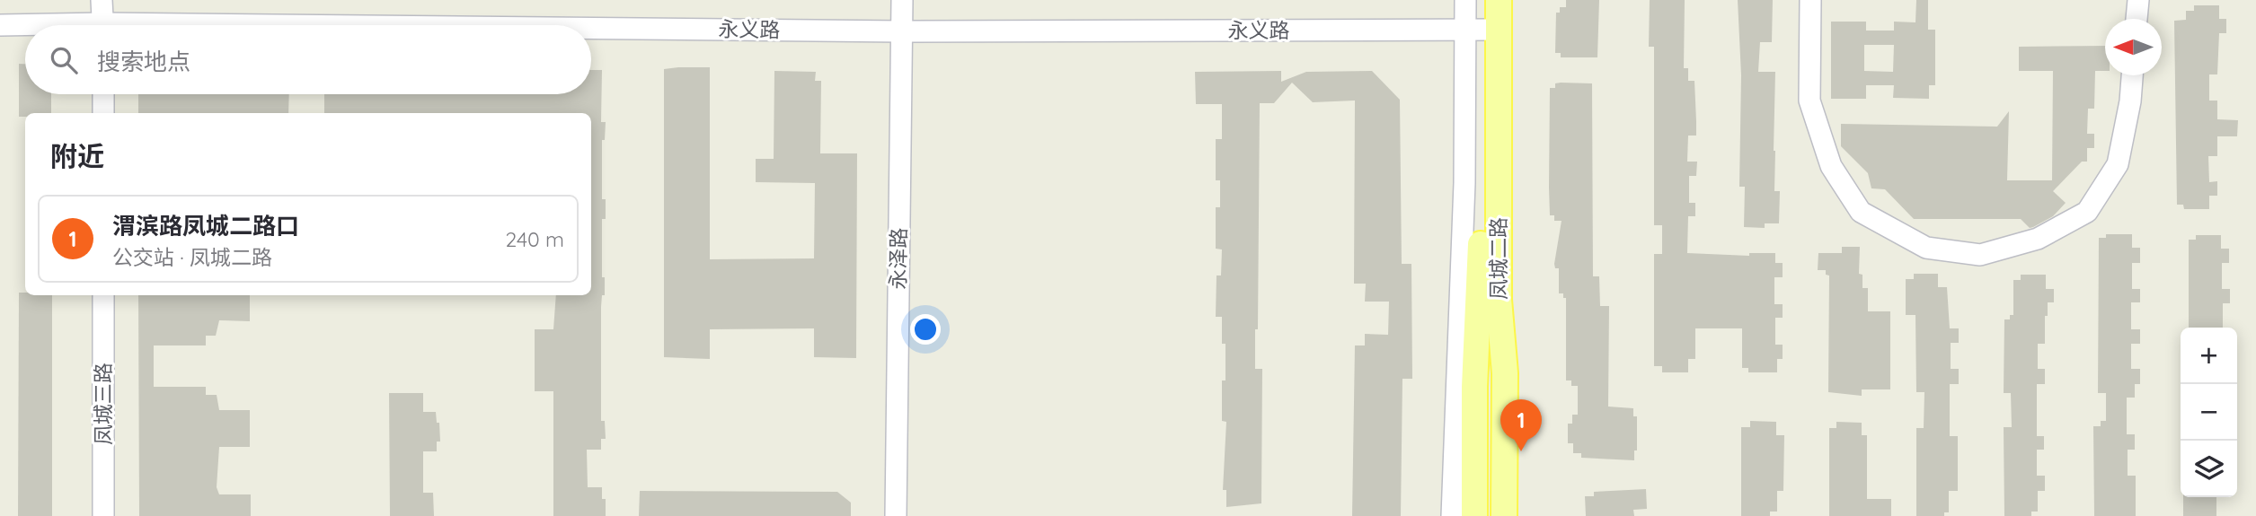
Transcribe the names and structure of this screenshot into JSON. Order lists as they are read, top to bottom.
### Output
{
  "streets": {
    "main road": ["凤城二路"],
    "street": ["永义路", "永泽路", "凤城三路"]
  },
  "crossings": [
    ["永义路", "永泽路"],
    ["永义路", "凤城二路"]
  ],
  "north": "left",
  "page": {
    "search": "搜索地点",
    "heading": "附近",
    "list": [
      {
        "mark": "1",
        "name": "渭滨路凤城二路口",
        "note": "公交站 · 凤城二路",
        "value": "240 m"
      }
    ],
    "map_buttons": ["+", "−"],
    "pins": "1"
  }
}
